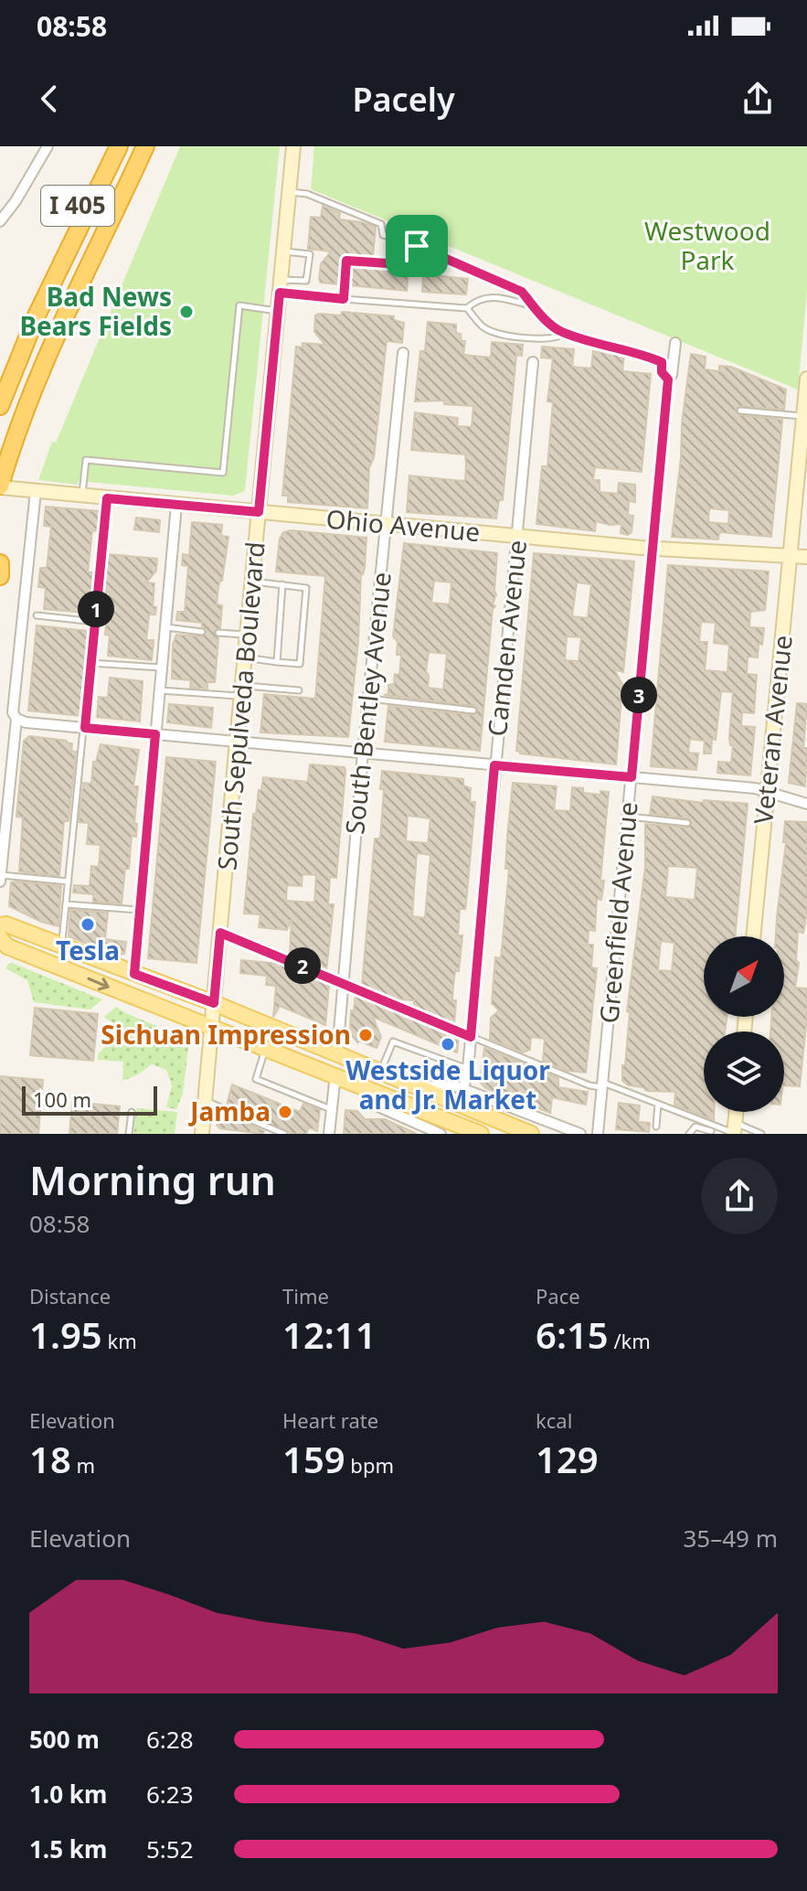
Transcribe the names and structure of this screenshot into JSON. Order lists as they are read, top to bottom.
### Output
{
  "streets": {
    "highway": ["I 405"],
    "street": [
      "Ohio Avenue",
      "Camden Avenue",
      "South Bentley Avenue",
      "South Sepulveda Boulevard",
      "Veteran Avenue",
      "Greenfield Avenue"
    ]
  },
  "crossings": [
    ["I 405", "Ohio Avenue"],
    ["Ohio Avenue", "Camden Avenue"],
    ["Ohio Avenue", "South Bentley Avenue"],
    ["Ohio Avenue", "South Sepulveda Boulevard"],
    ["Ohio Avenue", "Veteran Avenue"],
    ["Ohio Avenue", "Greenfield Avenue"]
  ],
  "parks": ["Westwood Park"],
  "places": [
    "Bad News Bears Fields",
    "Tesla",
    "Sichuan Impression",
    "Westside Liquor and Jr. Market",
    "Jamba"
  ],
  "scale_bar": "100 m",
  "north": "top right",
  "page": {
    "status": "08:58",
    "header": "Pacely",
    "pins": ["1", "3", "2"],
    "scale": "100 m",
    "heading": ["Morning run", "08:58"],
    "stats": [
      ["Distance", "1.95 km"],
      ["Time", "12:11"],
      ["Pace", "6:15 /km"],
      ["Elevation", "18 m"],
      ["Heart rate", "159 bpm"],
      ["kcal", "129"]
    ],
    "chart": ["Elevation", "35–49 m"],
    "list": [
      {
        "name": "500 m",
        "note": "6:28"
      },
      {
        "name": "1.0 km",
        "note": "6:23"
      },
      {
        "name": "1.5 km",
        "note": "5:52"
      }
    ]
  }
}
